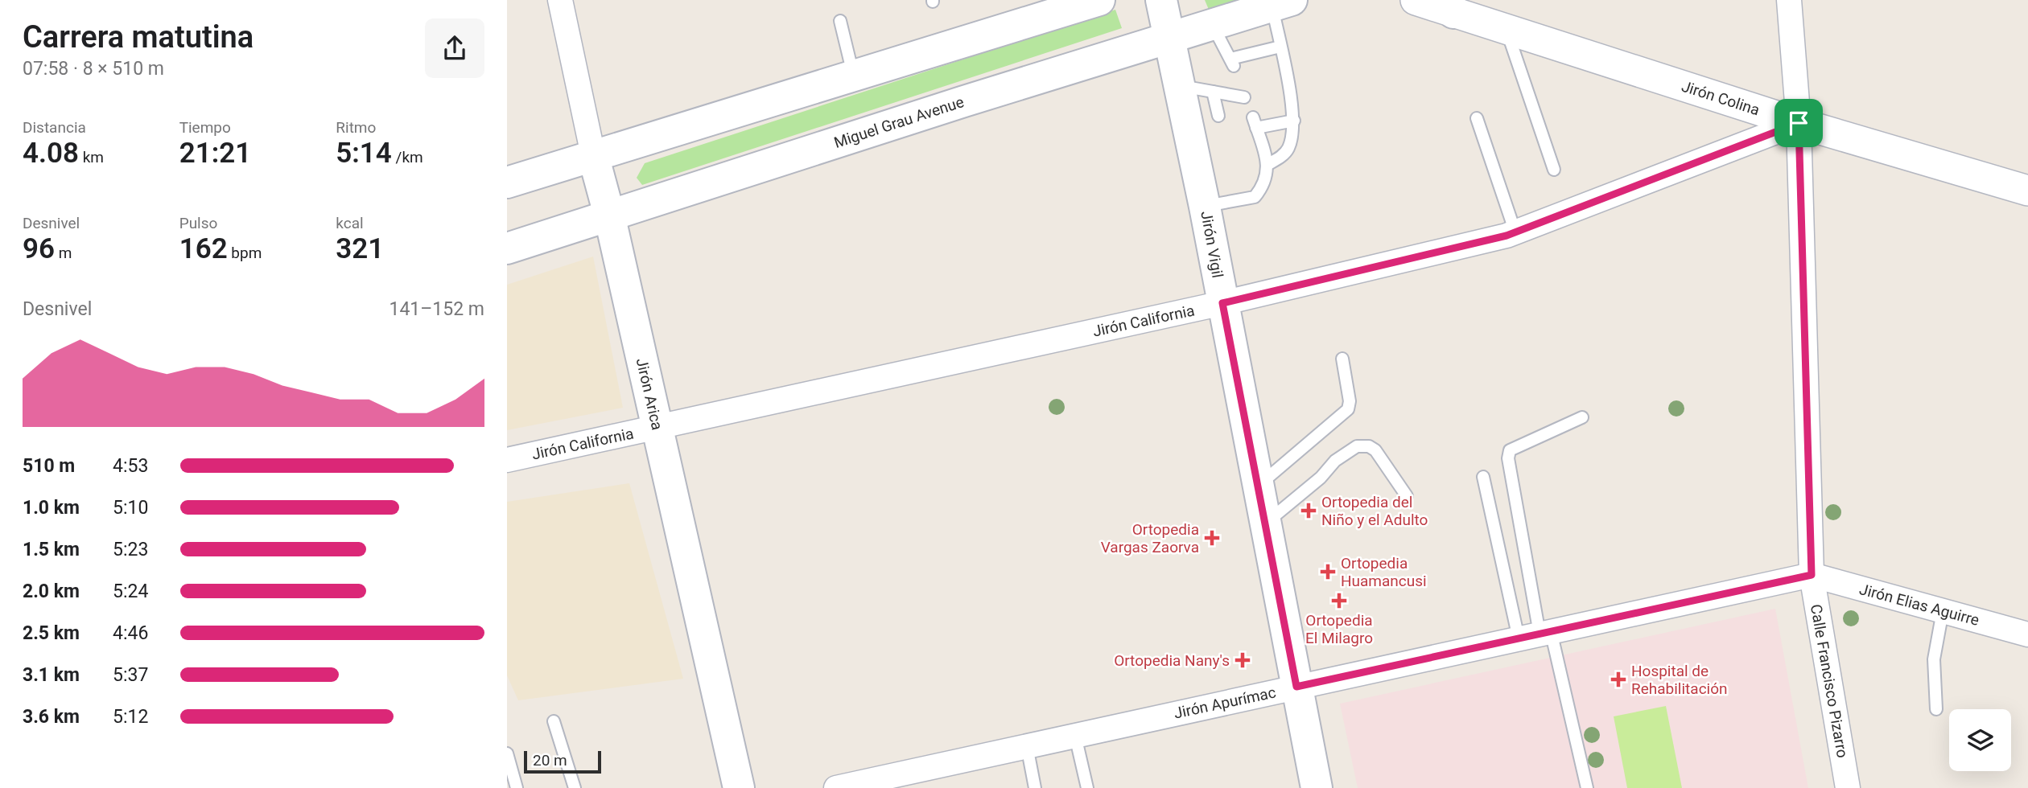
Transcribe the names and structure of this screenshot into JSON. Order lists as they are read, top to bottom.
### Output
{
  "streets": {
    "main road": ["Miguel Grau Avenue", "Jirón Vigil", "Jirón Arica"],
    "street": [
      "Jirón Colina",
      "Jirón California",
      "Jirón Elias Aguirre",
      "Calle Francisco Pizarro",
      "Jirón Apurímac"
    ]
  },
  "crossings": [
    ["Jirón Colina", "Jirón California"],
    ["Jirón Colina", "Calle Francisco Pizarro"],
    ["Miguel Grau Avenue", "Jirón Vigil"],
    ["Miguel Grau Avenue", "Jirón Arica"],
    ["Jirón Vigil", "Jirón California"],
    ["Jirón Vigil", "Jirón Apurímac"],
    ["Jirón California", "Jirón Arica"],
    ["Jirón California", "Calle Francisco Pizarro"],
    ["Jirón Elias Aguirre", "Calle Francisco Pizarro"],
    ["Jirón Elias Aguirre", "Jirón Apurímac"],
    ["Calle Francisco Pizarro", "Jirón Apurímac"]
  ],
  "places": {
    "health": [
      "Ortopedia del Niño y el Adulto",
      "Ortopedia Vargas Zaorva",
      "Ortopedia Huamancusi",
      "Ortopedia El Milagro",
      "Ortopedia Nany's",
      "Hospital de Rehabilitación"
    ]
  },
  "scale_bar": "20 m",
  "page": {
    "heading": ["Carrera matutina", "07:58 · 8 × 510 m"],
    "stats": [
      ["Distancia", "4.08 km"],
      ["Tiempo", "21:21"],
      ["Ritmo", "5:14 /km"],
      ["Desnivel", "96 m"],
      ["Pulso", "162 bpm"],
      ["kcal", "321"]
    ],
    "chart": ["Desnivel", "141–152 m"],
    "list": [
      {
        "name": "510 m",
        "note": "4:53"
      },
      {
        "name": "1.0 km",
        "note": "5:10"
      },
      {
        "name": "1.5 km",
        "note": "5:23"
      },
      {
        "name": "2.0 km",
        "note": "5:24"
      },
      {
        "name": "2.5 km",
        "note": "4:46"
      },
      {
        "name": "3.1 km",
        "note": "5:37"
      },
      {
        "name": "3.6 km",
        "note": "5:12"
      }
    ],
    "scale": "20 m"
  }
}
